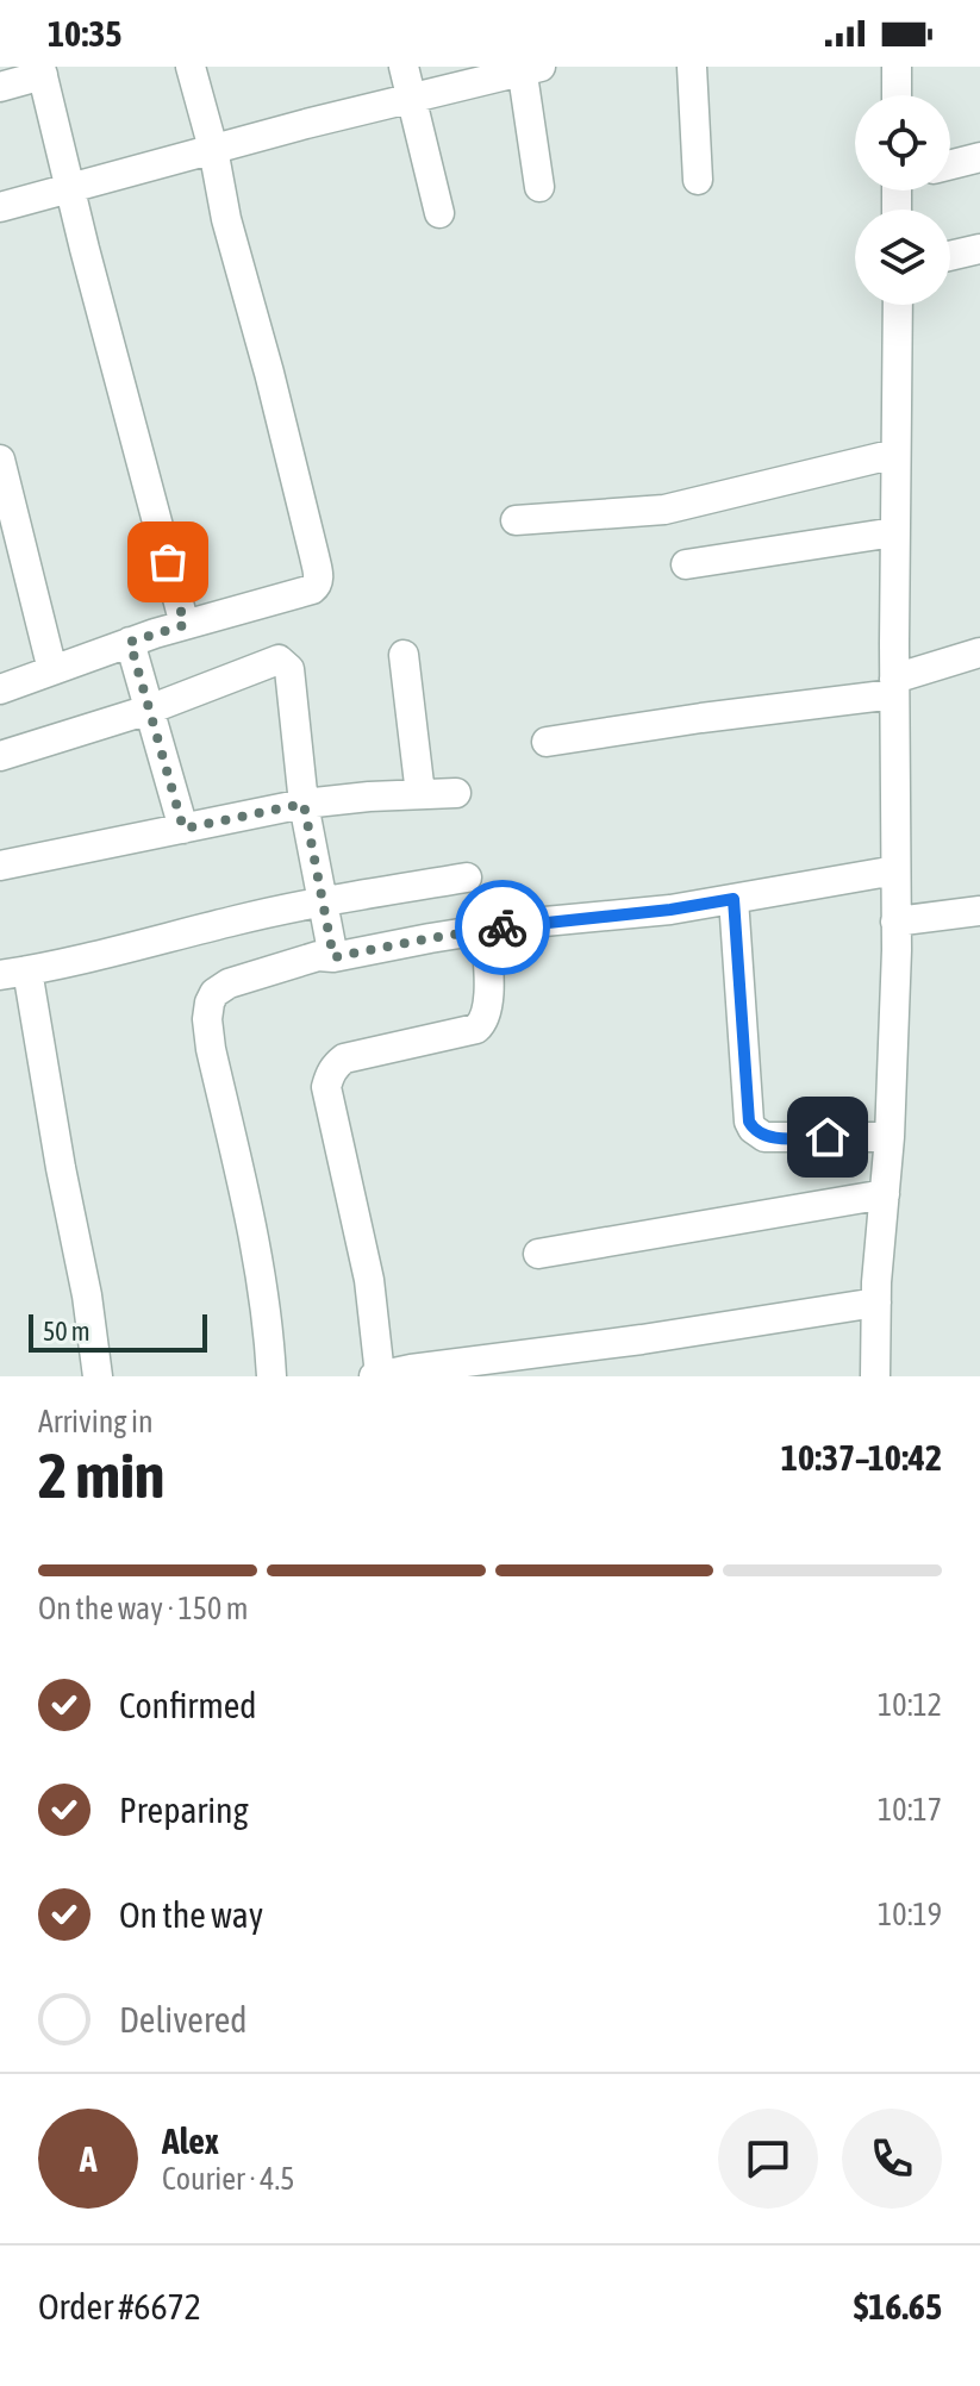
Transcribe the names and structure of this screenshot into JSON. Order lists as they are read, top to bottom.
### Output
{
  "scale_bar": "50 m",
  "page": {
    "status": "10:35",
    "scale": "50 m",
    "heading": ["2 min", "Arriving in", "10:37–10:42"],
    "panel": [
      "Alex",
      "Courier · 4.5",
      "Order #6672",
      "$16.65"
    ],
    "bar": "On the way · 150 m",
    "list": [
      ["Confirmed", "10:12"],
      ["Preparing", "10:17"],
      ["On the way", "10:19"],
      "Delivered"
    ],
    "round": "A"
  }
}
